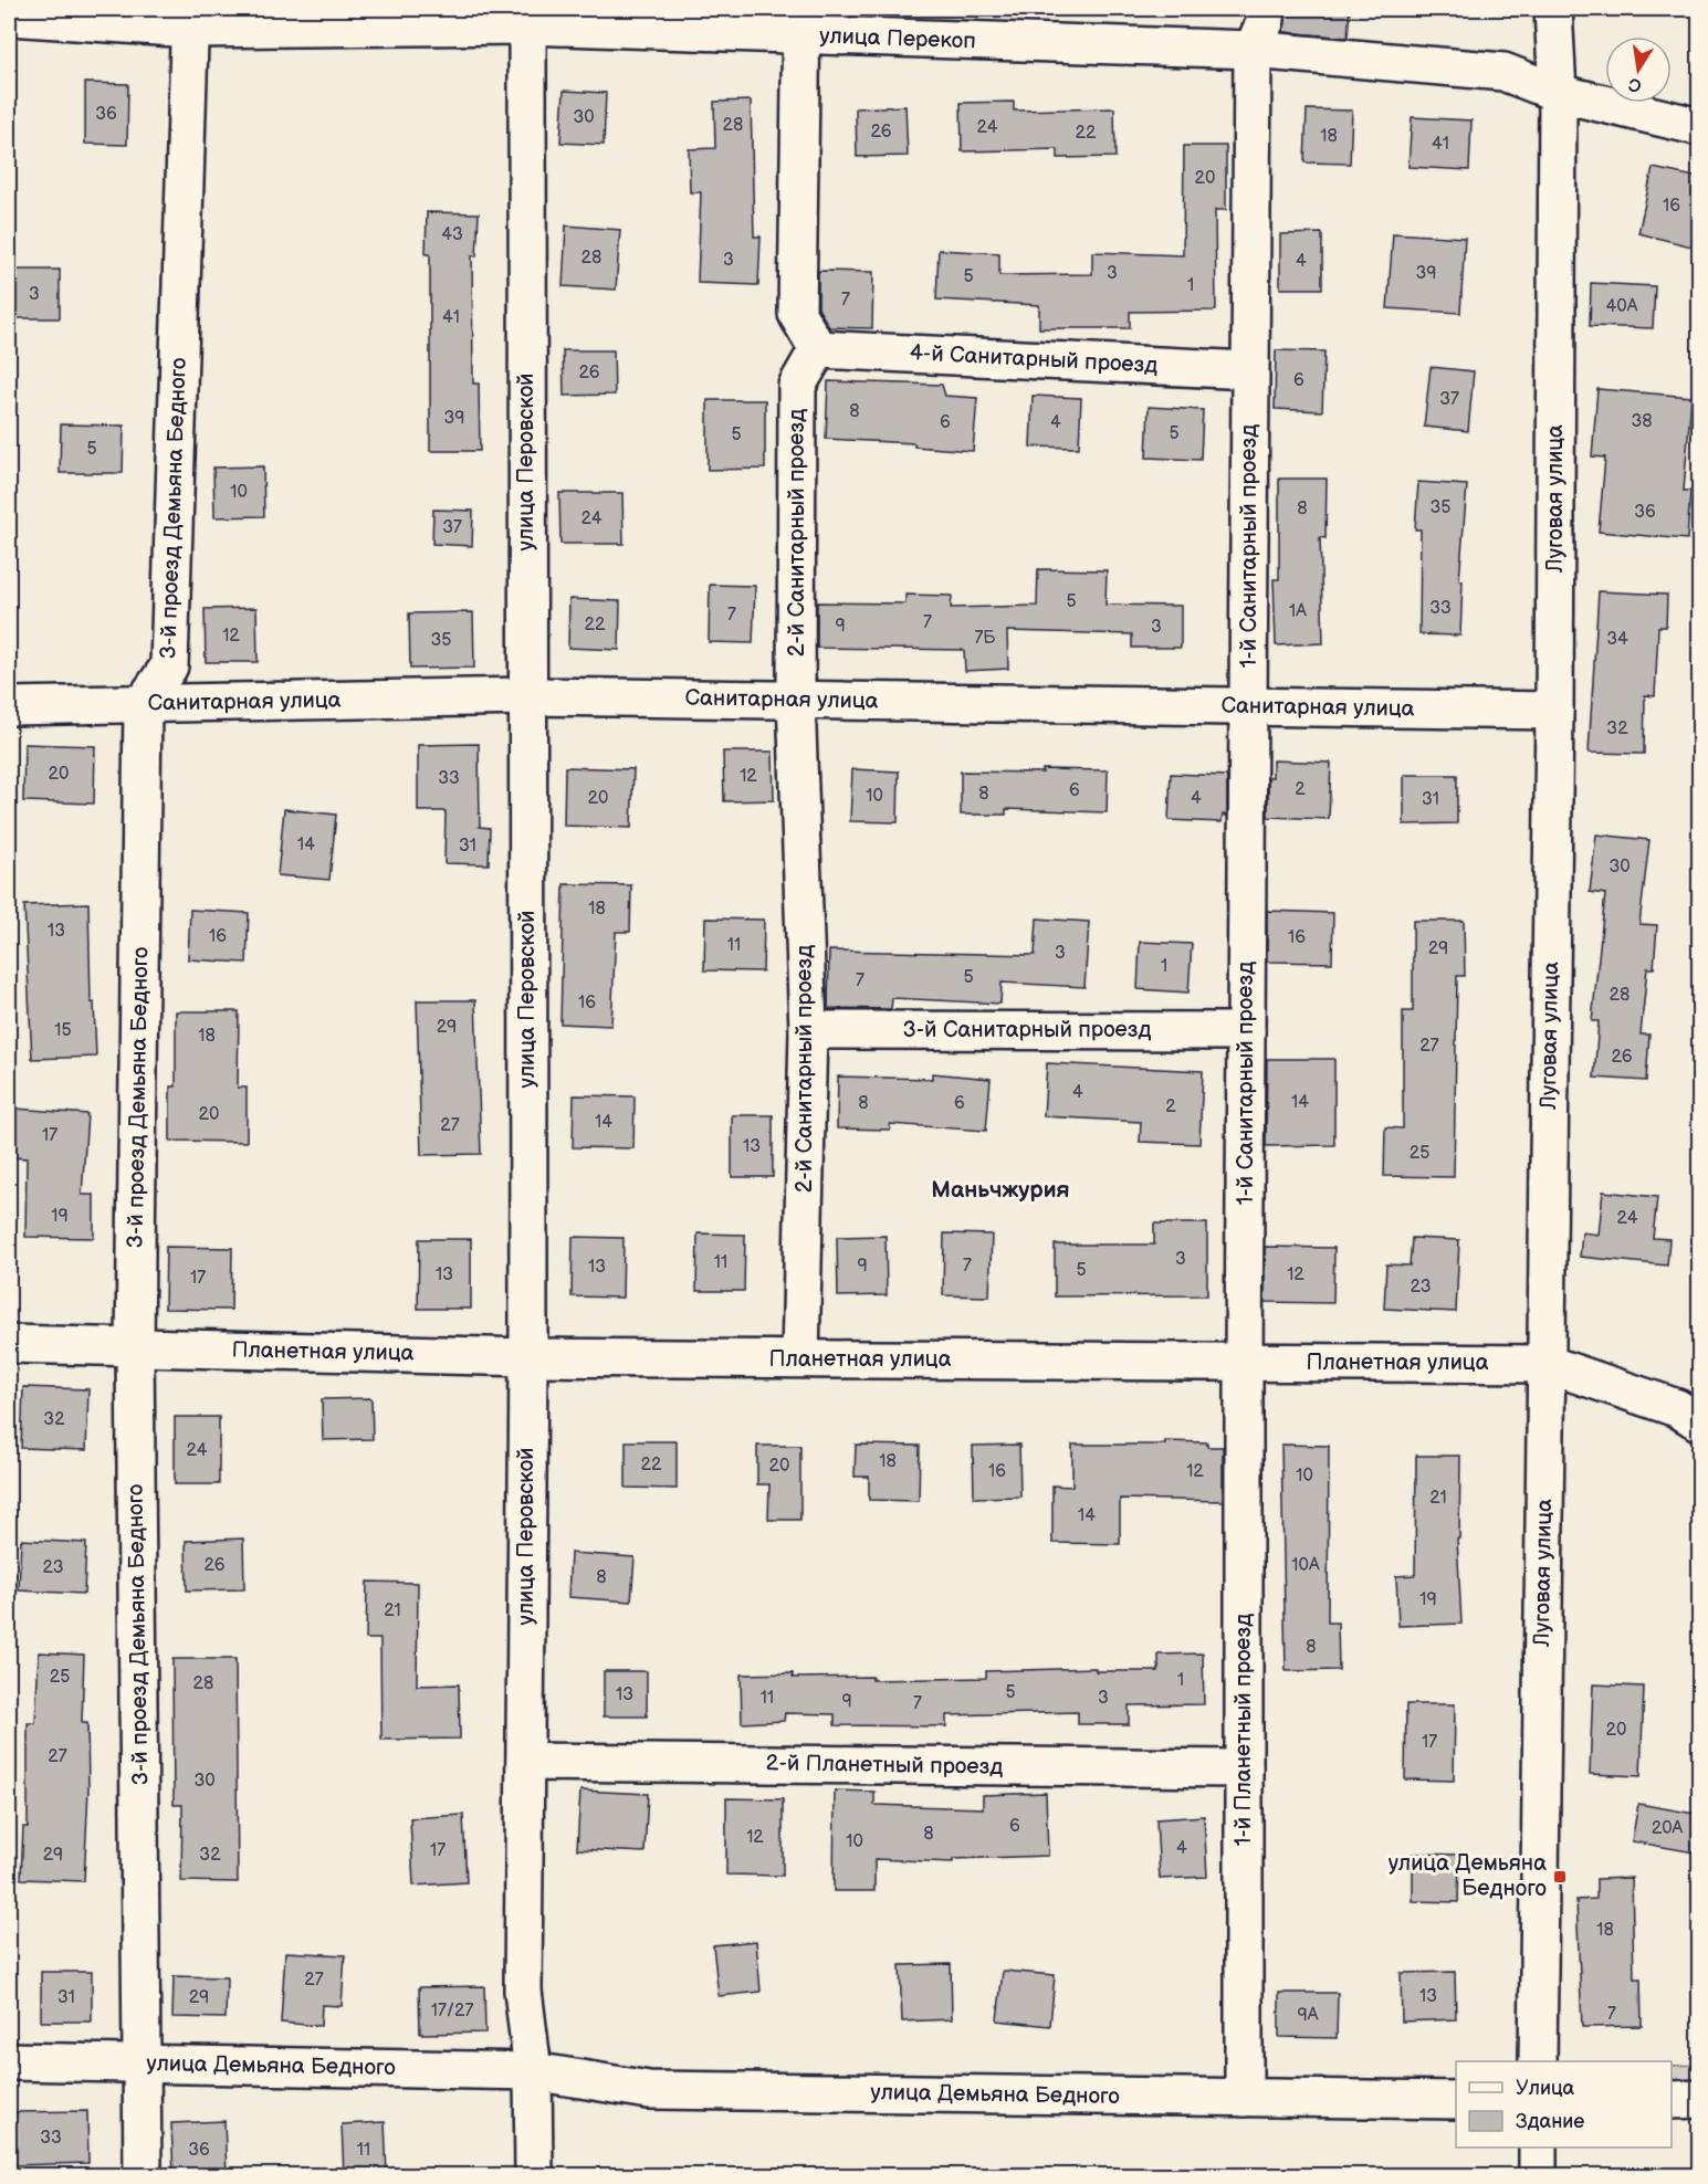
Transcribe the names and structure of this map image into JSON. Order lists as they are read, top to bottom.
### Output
{
  "streets": {
    "street": [
      "улица Перекоп",
      "4-й Санитарный проезд",
      "улица Перовской",
      "Луговая улица",
      "3-й проезд Демьяна Бедного",
      "2-й Санитарный проезд",
      "1-й Санитарный проезд",
      "Санитарная улица",
      "3-й Санитарный проезд",
      "Планетная улица",
      "1-й Планетный проезд",
      "2-й Планетный проезд",
      "улица Демьяна Бедного"
    ]
  },
  "crossings": [
    ["улица Перекоп", "улица Перовской"],
    ["улица Перекоп", "Луговая улица"],
    ["улица Перекоп", "3-й проезд Демьяна Бедного"],
    ["улица Перекоп", "1-й Санитарный проезд"],
    ["4-й Санитарный проезд", "2-й Санитарный проезд"],
    ["4-й Санитарный проезд", "1-й Санитарный проезд"],
    ["улица Перовской", "Санитарная улица"],
    ["улица Перовской", "Планетная улица"],
    ["улица Перовской", "2-й Планетный проезд"],
    ["улица Перовской", "улица Демьяна Бедного"],
    ["Луговая улица", "Санитарная улица"],
    ["Луговая улица", "Планетная улица"],
    ["3-й проезд Демьяна Бедного", "Санитарная улица"],
    ["3-й проезд Демьяна Бедного", "Планетная улица"],
    ["3-й проезд Демьяна Бедного", "улица Демьяна Бедного"],
    ["2-й Санитарный проезд", "Санитарная улица"],
    ["2-й Санитарный проезд", "3-й Санитарный проезд"],
    ["2-й Санитарный проезд", "Планетная улица"],
    ["1-й Санитарный проезд", "Санитарная улица"],
    ["1-й Санитарный проезд", "3-й Санитарный проезд"],
    ["1-й Санитарный проезд", "Планетная улица"],
    ["1-й Санитарный проезд", "1-й Планетный проезд"],
    ["Планетная улица", "1-й Планетный проезд"],
    ["1-й Планетный проезд", "2-й Планетный проезд"],
    ["1-й Планетный проезд", "улица Демьяна Бедного"]
  ],
  "districts": ["Маньчжурия"],
  "places": {
    "transit": ["улица Демьяна Бедного"]
  },
  "house_numbers": [
    "36",
    "30",
    "28",
    "24",
    "26",
    "22",
    "18",
    "41",
    "20",
    "16",
    "43",
    "28",
    "3",
    "4",
    "3",
    "39",
    "5",
    "1",
    "3",
    "7",
    "40А",
    "41",
    "26",
    "6",
    "37",
    "8",
    "39",
    "38",
    "6",
    "4",
    "5",
    "5",
    "5",
    "10",
    "35",
    "8",
    "36",
    "24",
    "37",
    "5",
    "33",
    "1А",
    "7",
    "7",
    "22",
    "9",
    "3",
    "12",
    "7Б",
    "34",
    "35",
    "32",
    "20",
    "12",
    "33",
    "2",
    "6",
    "8",
    "10",
    "20",
    "4",
    "31",
    "14",
    "31",
    "30",
    "18",
    "13",
    "16",
    "16",
    "11",
    "29",
    "3",
    "1",
    "5",
    "7",
    "28",
    "16",
    "29",
    "15",
    "18",
    "27",
    "26",
    "4",
    "14",
    "8",
    "6",
    "2",
    "20",
    "14",
    "27",
    "17",
    "13",
    "25",
    "19",
    "24",
    "3",
    "11",
    "9",
    "7",
    "13",
    "5",
    "13",
    "12",
    "17",
    "23",
    "32",
    "24",
    "18",
    "22",
    "20",
    "16",
    "12",
    "10",
    "21",
    "14",
    "26",
    "10А",
    "23",
    "8",
    "19",
    "21",
    "8",
    "25",
    "1",
    "28",
    "5",
    "13",
    "11",
    "3",
    "9",
    "7",
    "20",
    "17",
    "27",
    "30",
    "6",
    "20А",
    "8",
    "12",
    "10",
    "4",
    "17",
    "29",
    "32",
    "18",
    "27",
    "13",
    "31",
    "29",
    "17/27",
    "7",
    "9А",
    "33",
    "36",
    "11"
  ],
  "legend": ["Улица", "Здание"],
  "north": "bottom"
}
